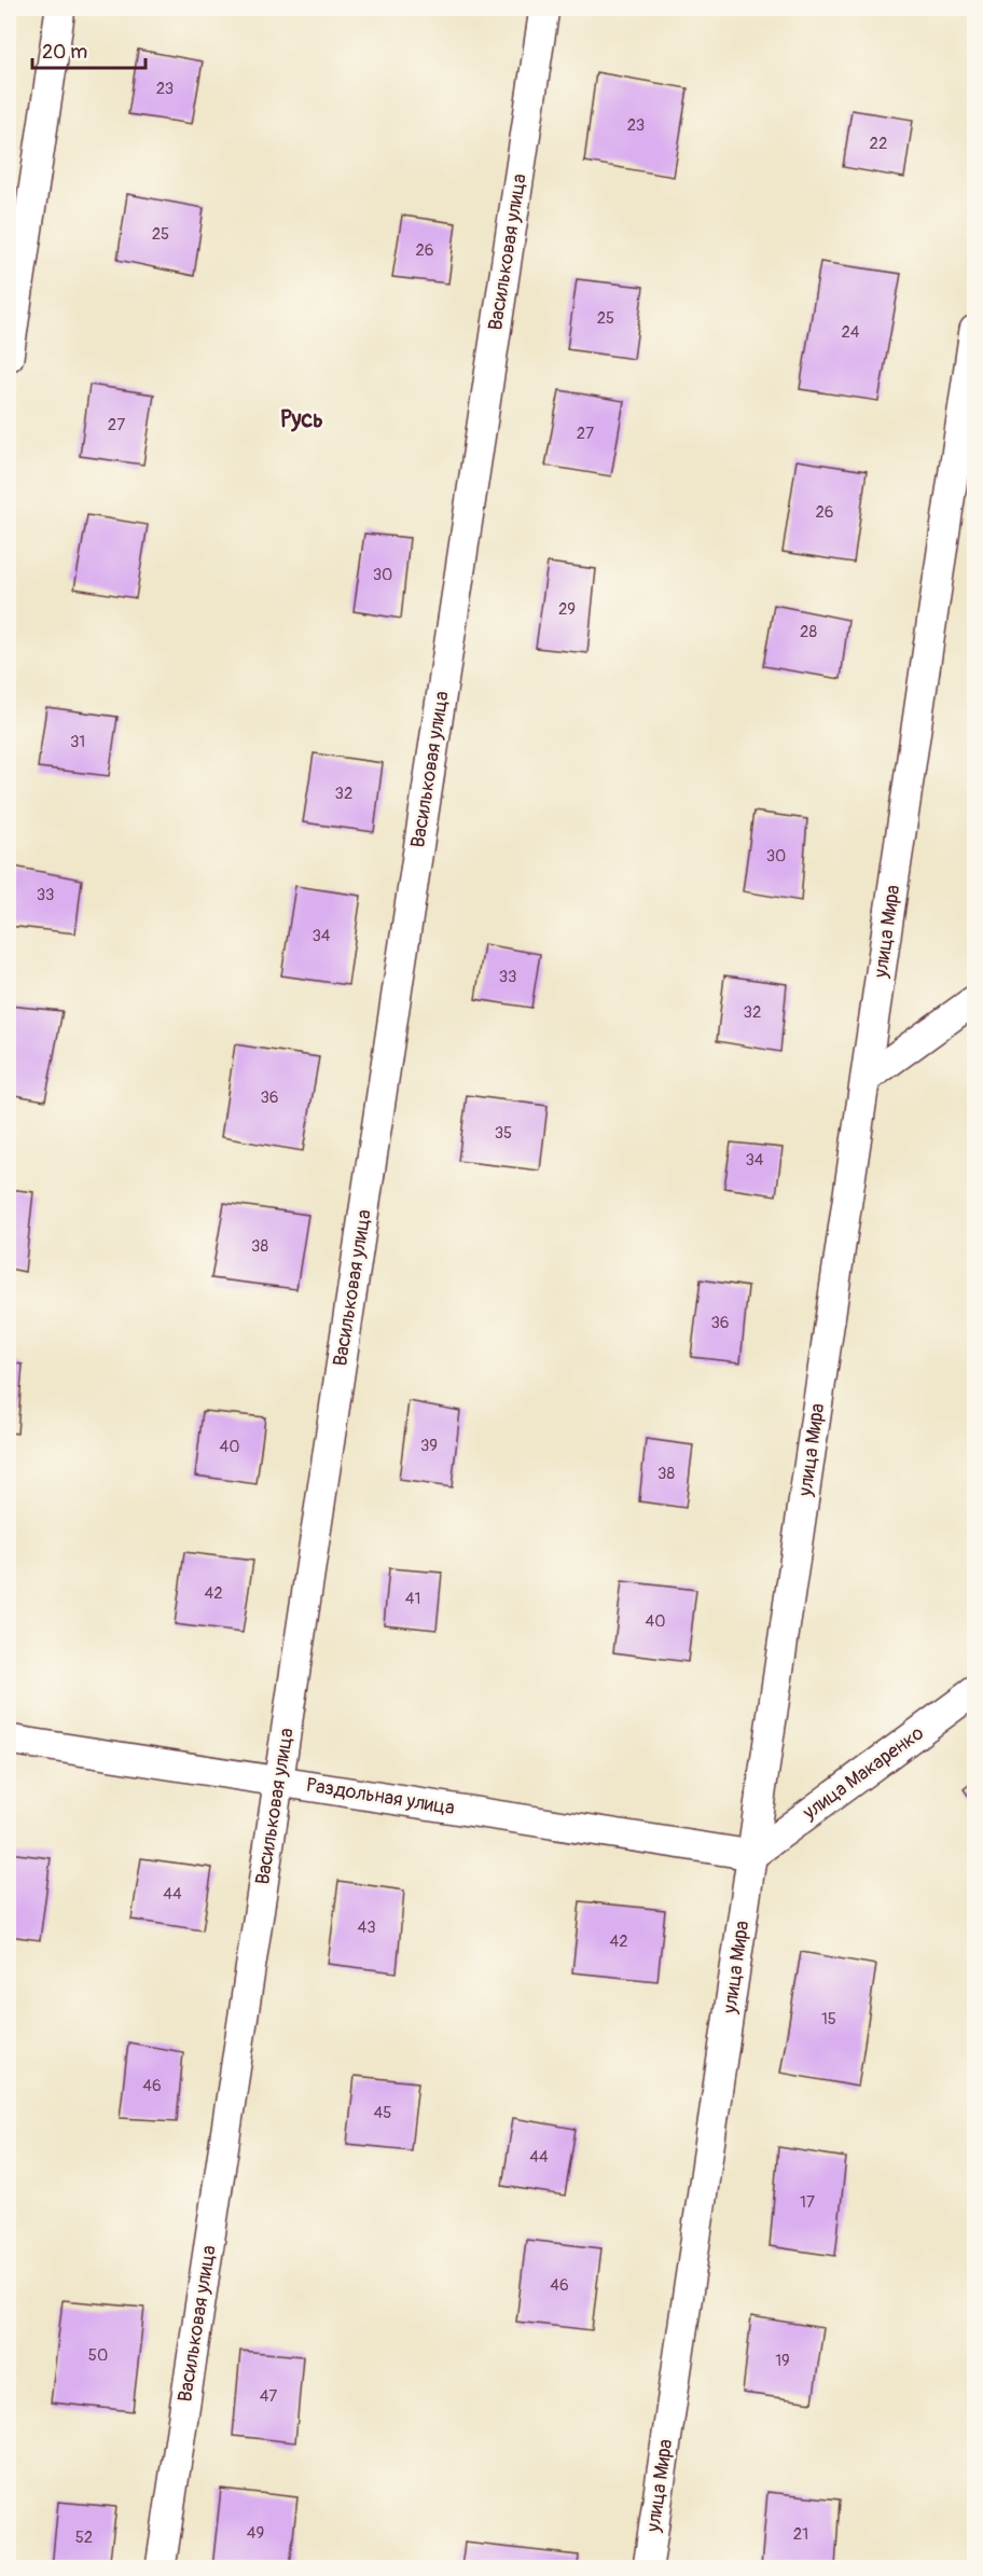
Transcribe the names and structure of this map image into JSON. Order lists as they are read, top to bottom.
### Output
{
  "streets": {
    "street": [
      "Васильковая улица",
      "улица Мира",
      "улица Макаренко",
      "Раздольная улица"
    ]
  },
  "crossings": [
    ["Васильковая улица", "Раздольная улица"],
    ["улица Мира", "улица Макаренко"],
    ["улица Мира", "Раздольная улица"],
    ["улица Макаренко", "Раздольная улица"]
  ],
  "districts": ["Русь"],
  "house_numbers": [
    "23",
    "23",
    "22",
    "25",
    "26",
    "25",
    "24",
    "27",
    "27",
    "26",
    "30",
    "29",
    "28",
    "31",
    "32",
    "30",
    "33",
    "34",
    "33",
    "32",
    "36",
    "35",
    "34",
    "38",
    "36",
    "39",
    "40",
    "38",
    "42",
    "41",
    "40",
    "44",
    "43",
    "42",
    "15",
    "46",
    "45",
    "44",
    "17",
    "46",
    "50",
    "19",
    "47",
    "49",
    "21",
    "52"
  ],
  "scale_bar": "20 m"
}
